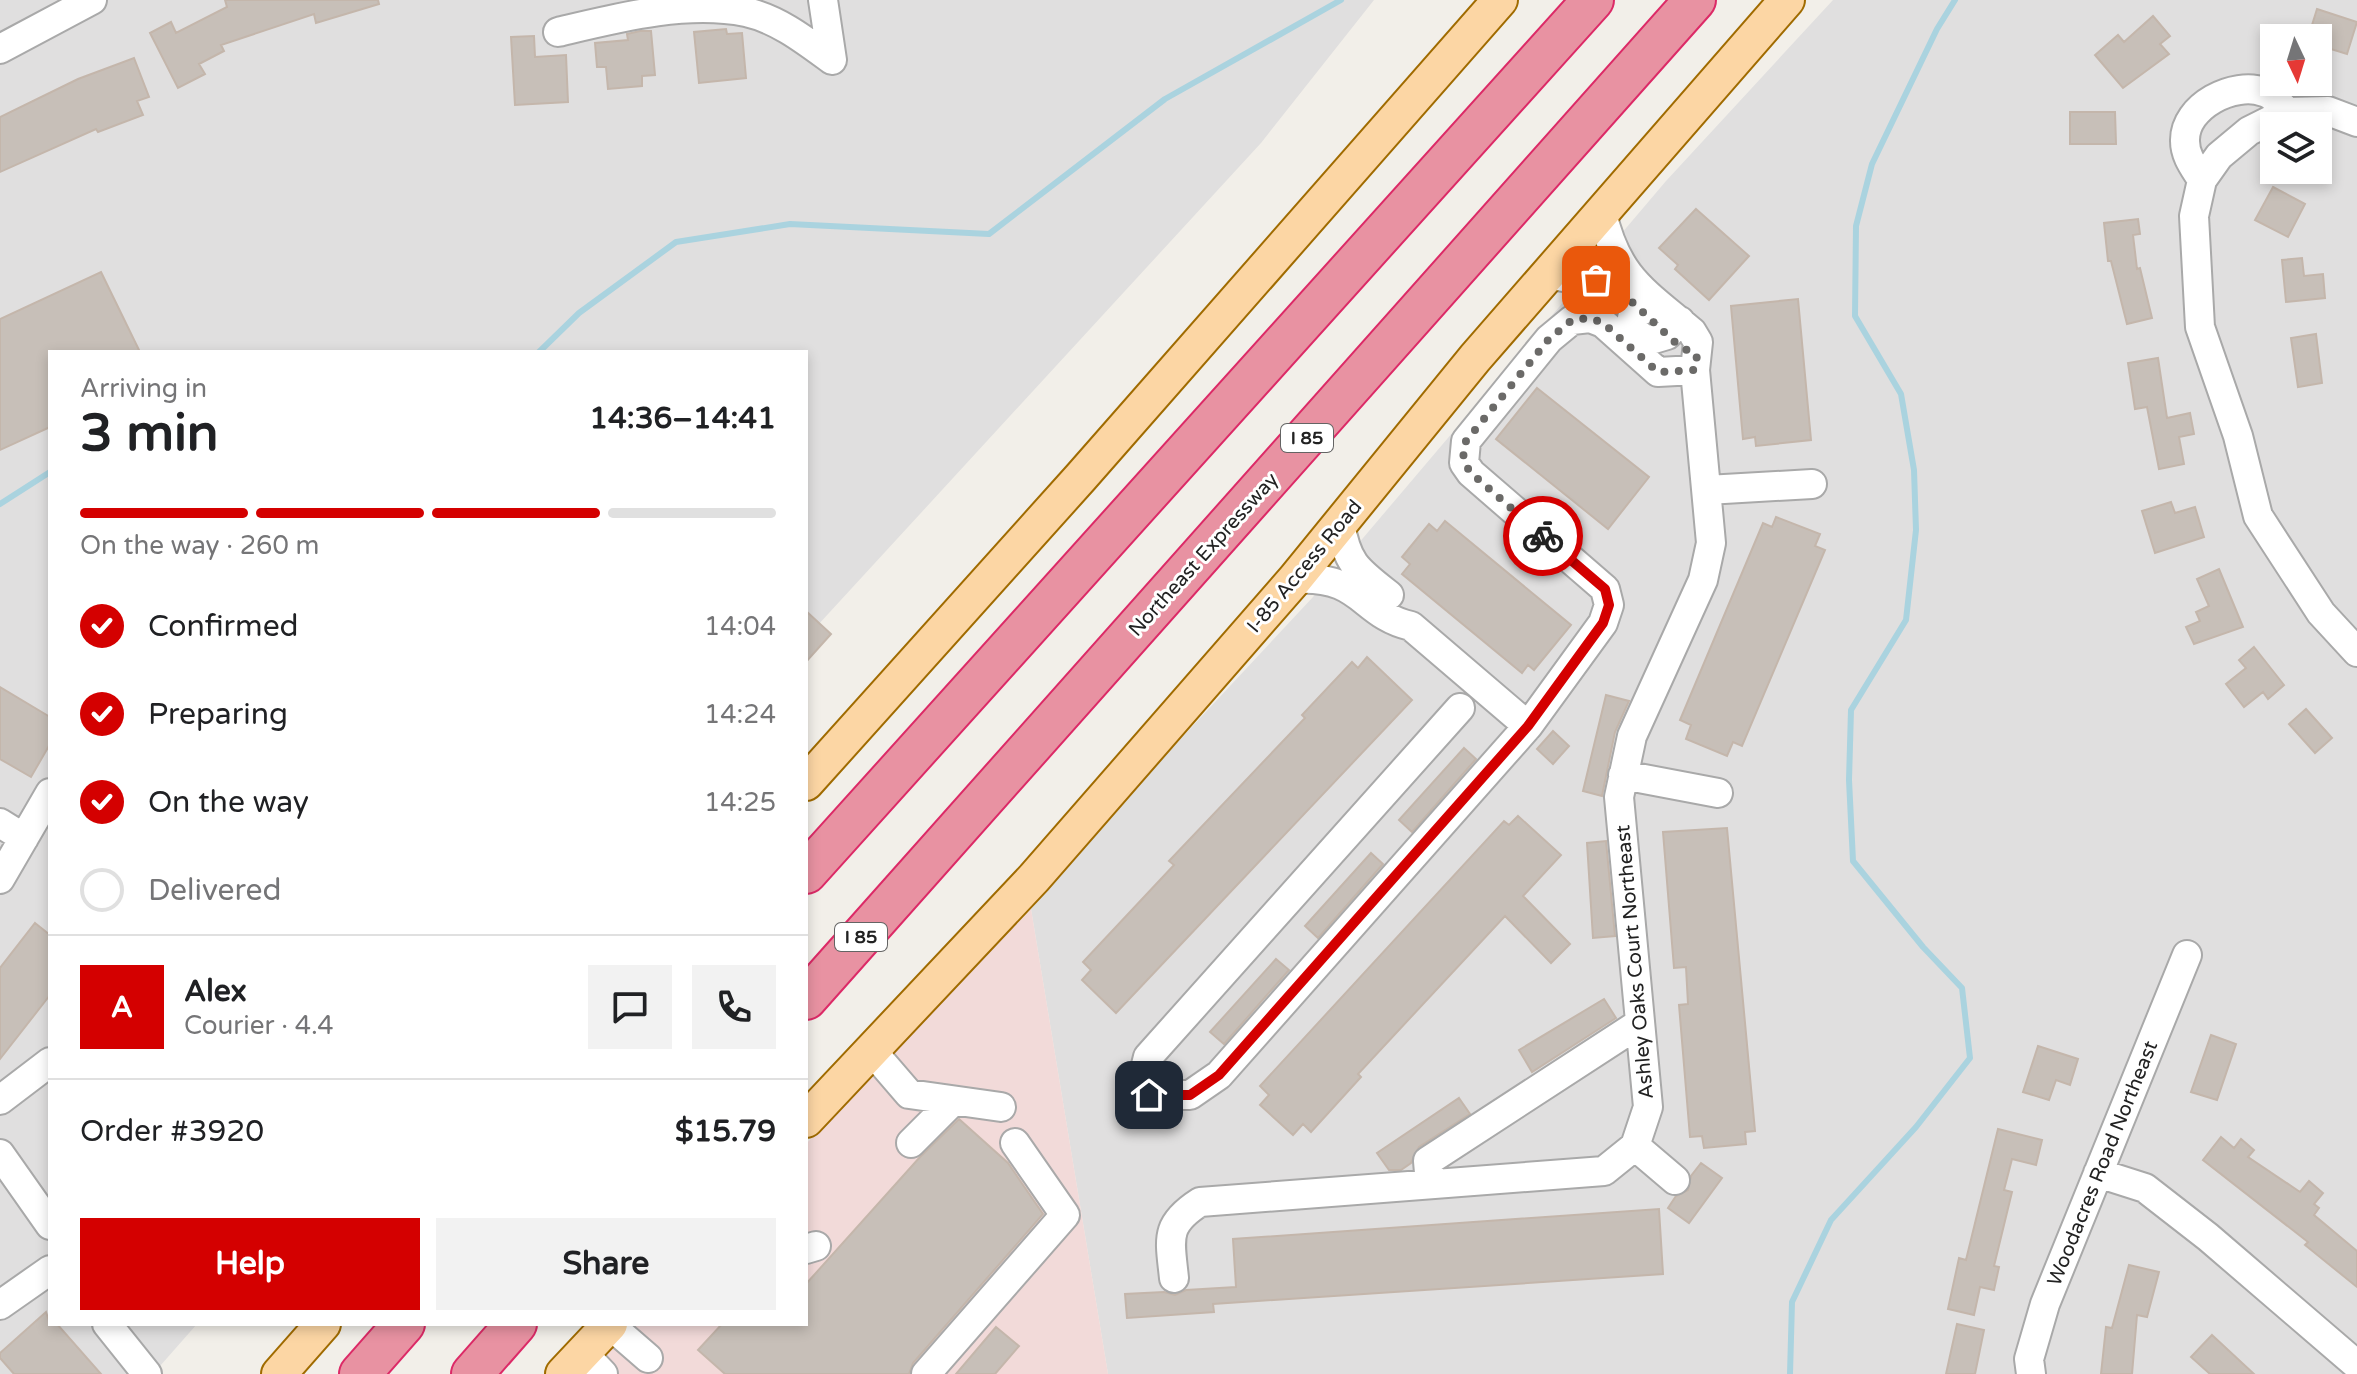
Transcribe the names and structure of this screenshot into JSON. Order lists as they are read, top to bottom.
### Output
{
  "streets": {
    "highway": ["I 85", "Northeast Expressway"],
    "main road": ["I-85 Access Road"],
    "street": ["Ashley Oaks Court Northeast", "Woodacres Road Northeast"]
  },
  "crossings": [
    ["I-85 Access Road", "Ashley Oaks Court Northeast"]
  ],
  "north": "bottom",
  "page": {
    "heading": ["3 min", "Arriving in", "14:36–14:41"],
    "panel": [
      "Alex",
      "Courier · 4.4",
      "Order #3920",
      "$15.79"
    ],
    "bar": "On the way · 260 m",
    "list": [
      ["Confirmed", "14:04"],
      ["Preparing", "14:24"],
      ["On the way", "14:25"],
      "Delivered"
    ],
    "round": "A",
    "buttons": ["Help", "Share"]
  }
}
